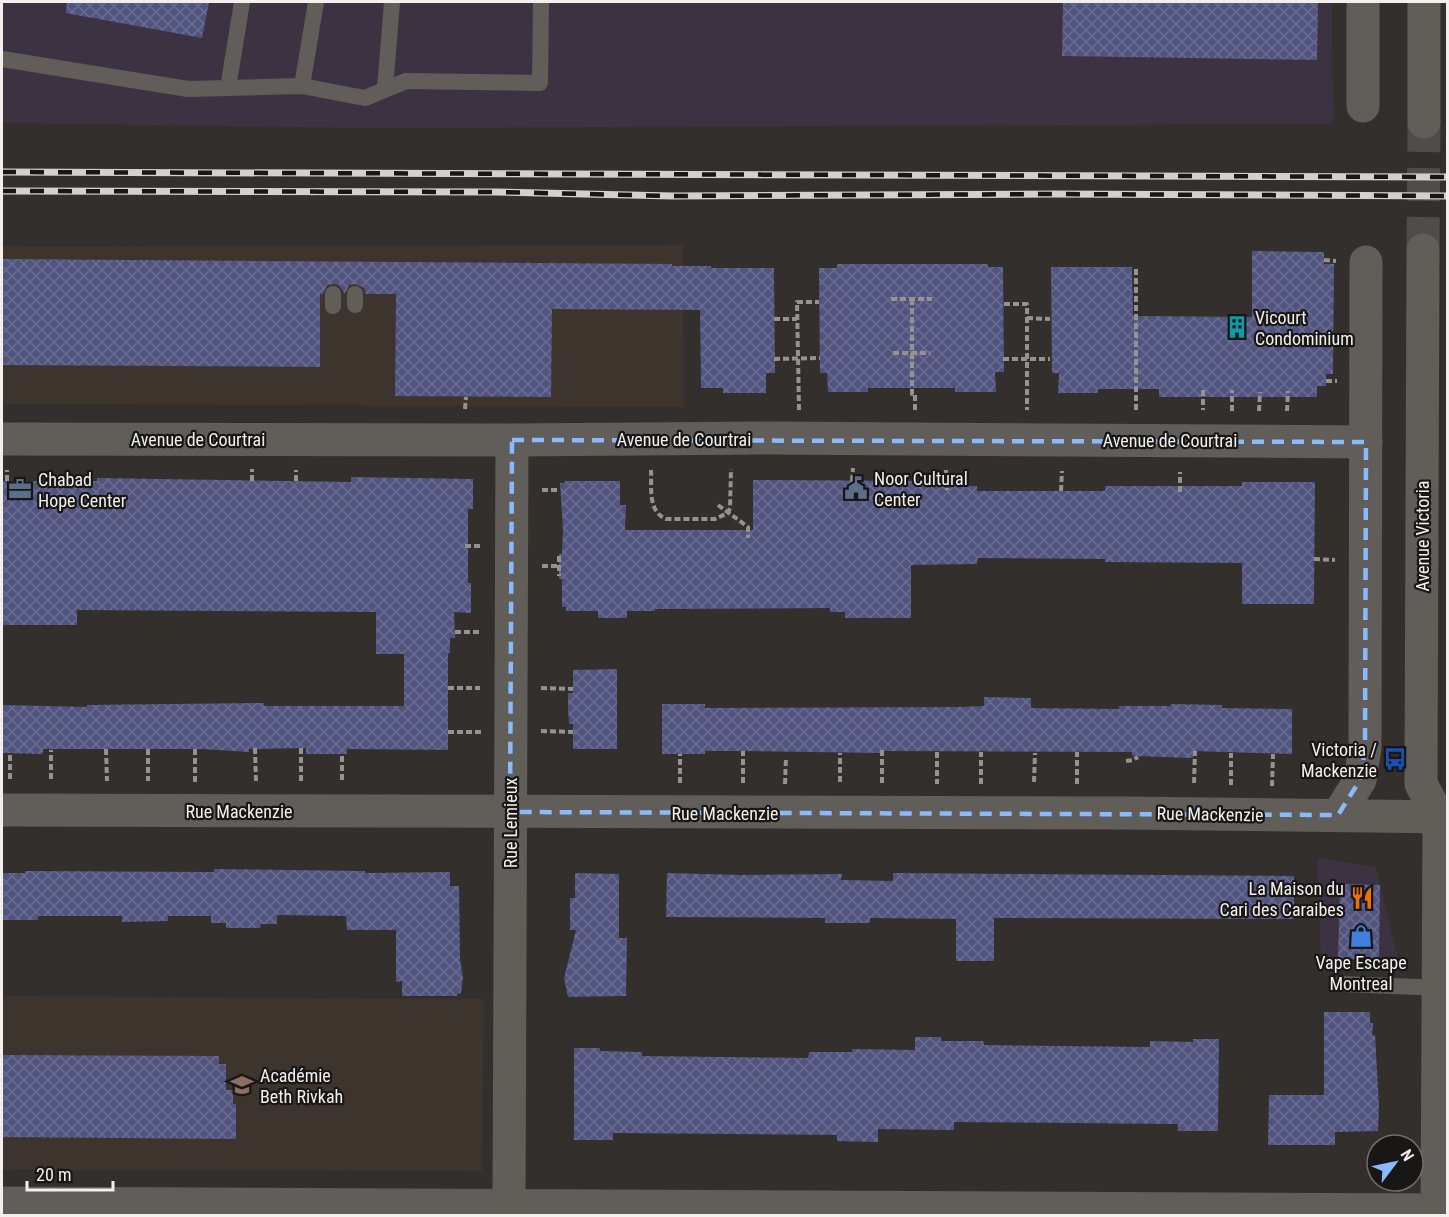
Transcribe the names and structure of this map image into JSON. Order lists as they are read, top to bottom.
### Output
{
  "streets": {
    "street": [
      "Avenue de Courtrai",
      "Avenue Victoria",
      "Rue Mackenzie",
      "Rue Lemieux"
    ]
  },
  "crossings": [
    ["Avenue de Courtrai", "Rue Lemieux"],
    ["Avenue Victoria", "Rue Mackenzie"],
    ["Rue Mackenzie", "Rue Lemieux"]
  ],
  "places": {
    "building": ["Vicourt Condominium"],
    "public building": ["Noor Cultural Center"],
    "office": ["Chabad Hope Center"],
    "bus stop": ["Victoria / Mackenzie"],
    "restaurant": ["La Maison du Cari des Caraibes"],
    "shop": ["Vape Escape Montreal"],
    "school or university": ["Académie Beth Rivkah"]
  },
  "scale_bar": "20 m",
  "north": "top right"
}
